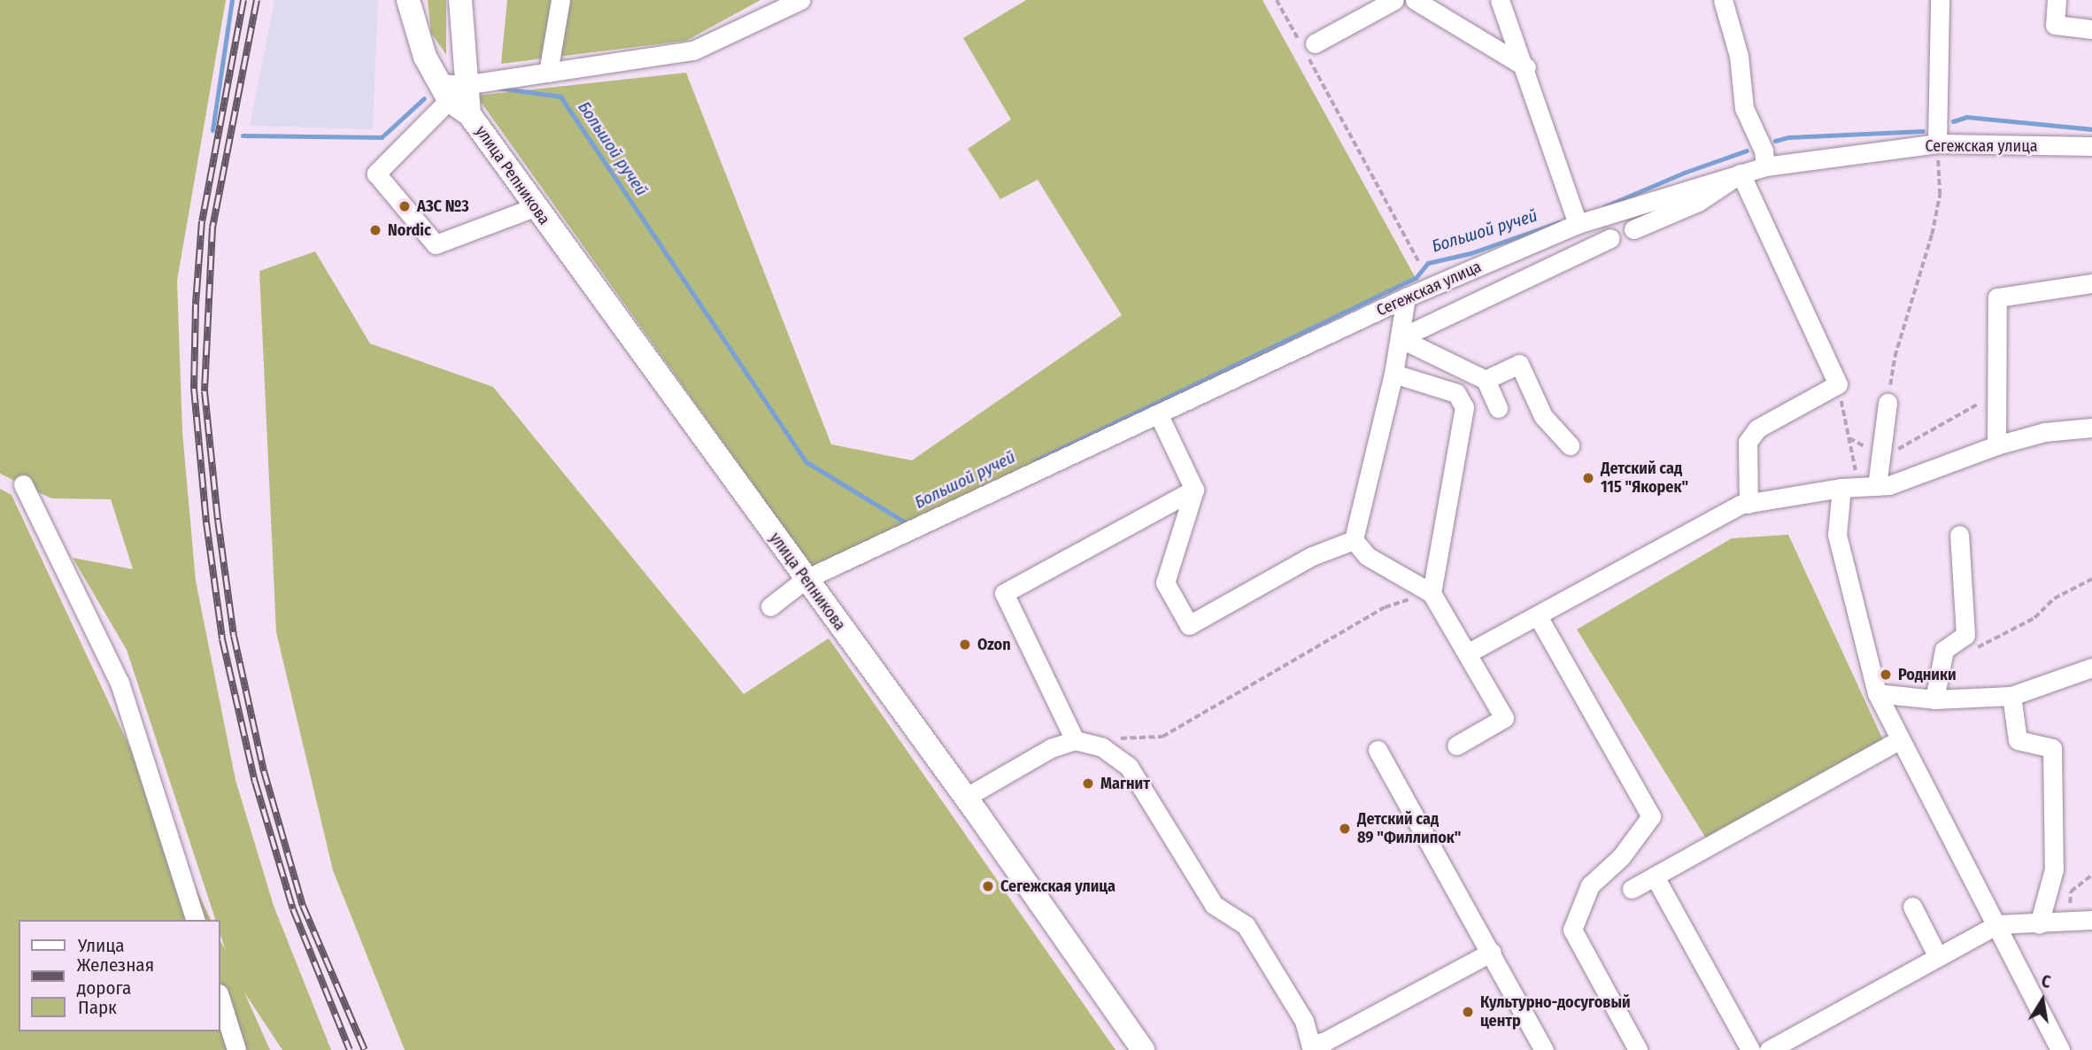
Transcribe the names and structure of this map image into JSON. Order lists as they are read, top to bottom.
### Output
{
  "streets": {
    "main road": ["улица Репникова"],
    "street": ["Сегежская улица"]
  },
  "crossings": [
    ["Сегежская улица", "улица Репникова"]
  ],
  "water": ["Большой ручей"],
  "places": [
    "АЗС №3",
    "Nordic",
    "Детский сад 115 \"Якорек\"",
    "Ozon",
    "Родники",
    "Магнит",
    "Детский сад 89 \"Филлипок\"",
    "Сегежская улица",
    "Культурно-досуговый центр"
  ],
  "legend": ["Улица", "Железная дорога", "Парк"],
  "north": "top"
}
